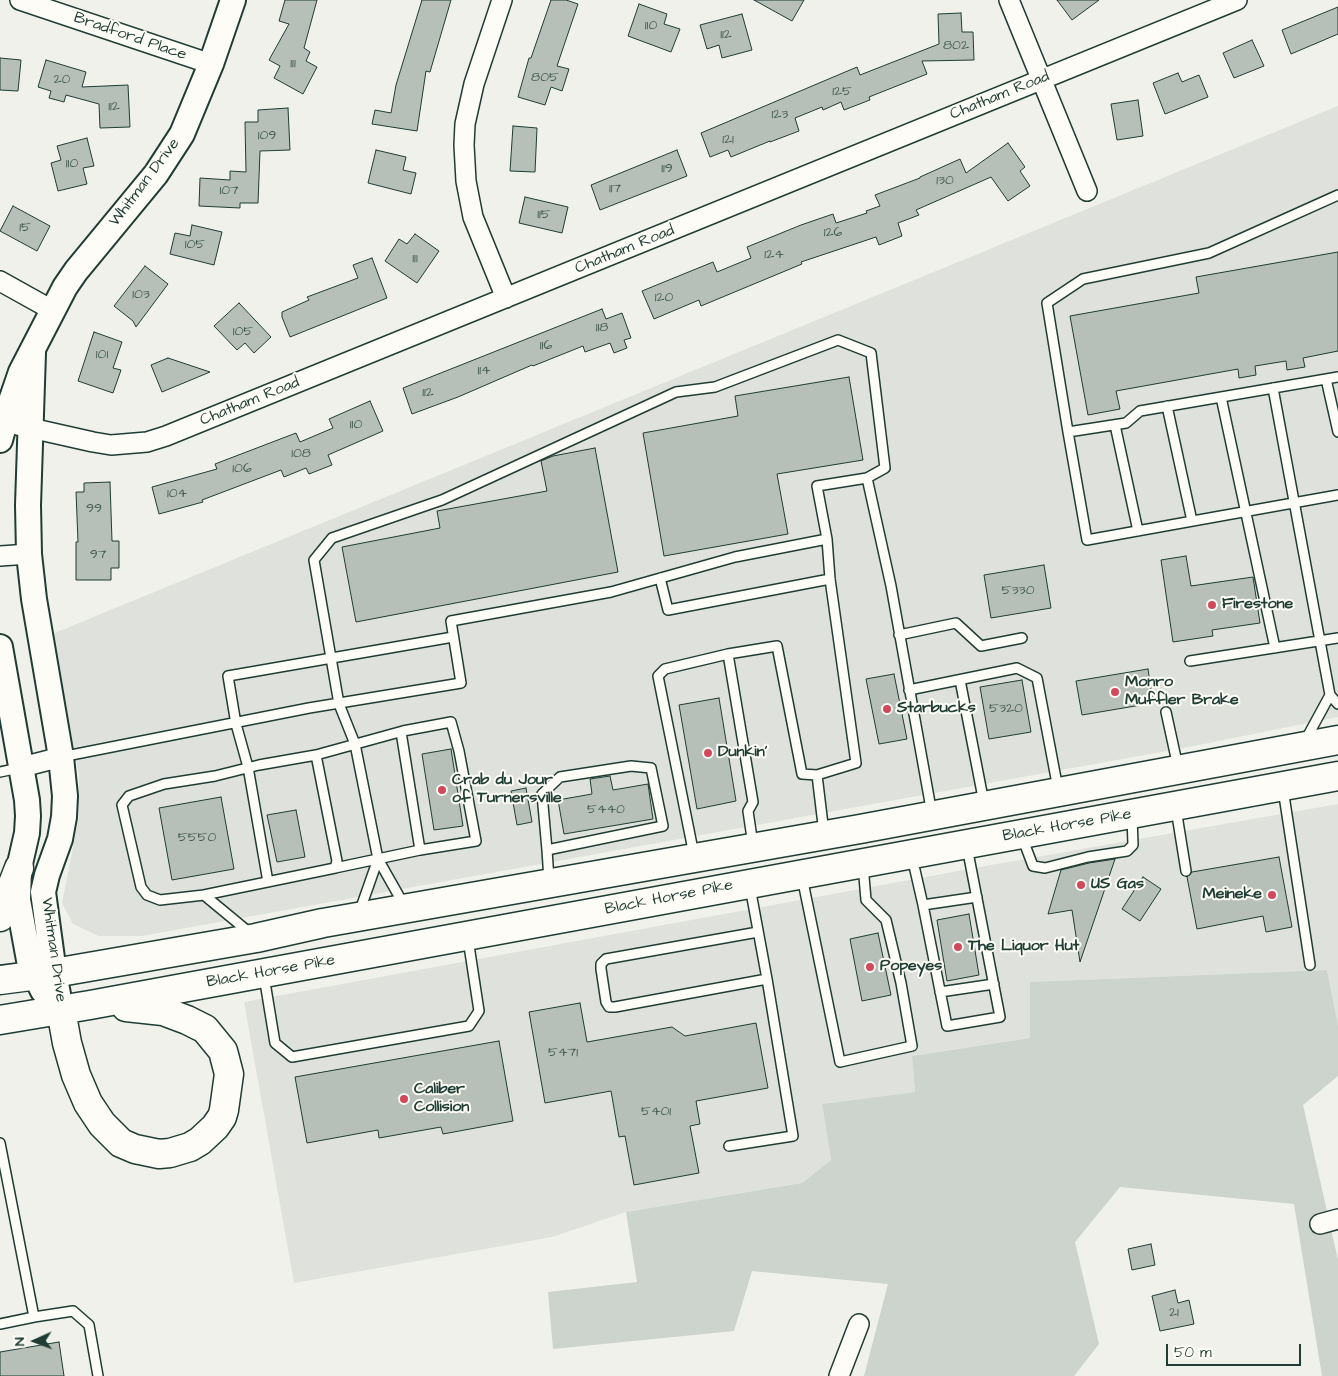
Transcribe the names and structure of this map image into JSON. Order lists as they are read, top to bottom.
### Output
{
  "streets": {
    "highway": ["Black Horse Pike"],
    "street": ["Bradford Place", "Chatham Road", "Whitman Drive"]
  },
  "crossings": [
    ["Bradford Place", "Whitman Drive"],
    ["Chatham Road", "Whitman Drive"],
    ["Whitman Drive", "Black Horse Pike"]
  ],
  "places": [
    "Firestone",
    "Monro Muffler Brake",
    "Starbucks",
    "Dunkin'",
    "Crab du Jour of Turnersville",
    "US Gas",
    "Meineke",
    "The Liquor Hut",
    "Popeyes",
    "Caliber Collision"
  ],
  "house_numbers": [
    "110",
    "112",
    "802",
    "111",
    "805",
    "20",
    "125",
    "112",
    "123",
    "109",
    "121",
    "110",
    "119",
    "130",
    "117",
    "107",
    "115",
    "15",
    "126",
    "105",
    "124",
    "111",
    "103",
    "120",
    "118",
    "105",
    "116",
    "101",
    "114",
    "112",
    "110",
    "108",
    "106",
    "104",
    "99",
    "97",
    "5330",
    "5320",
    "5440",
    "5550",
    "5471",
    "5401",
    "21"
  ],
  "scale_bar": "50 m",
  "north": "left"
}
